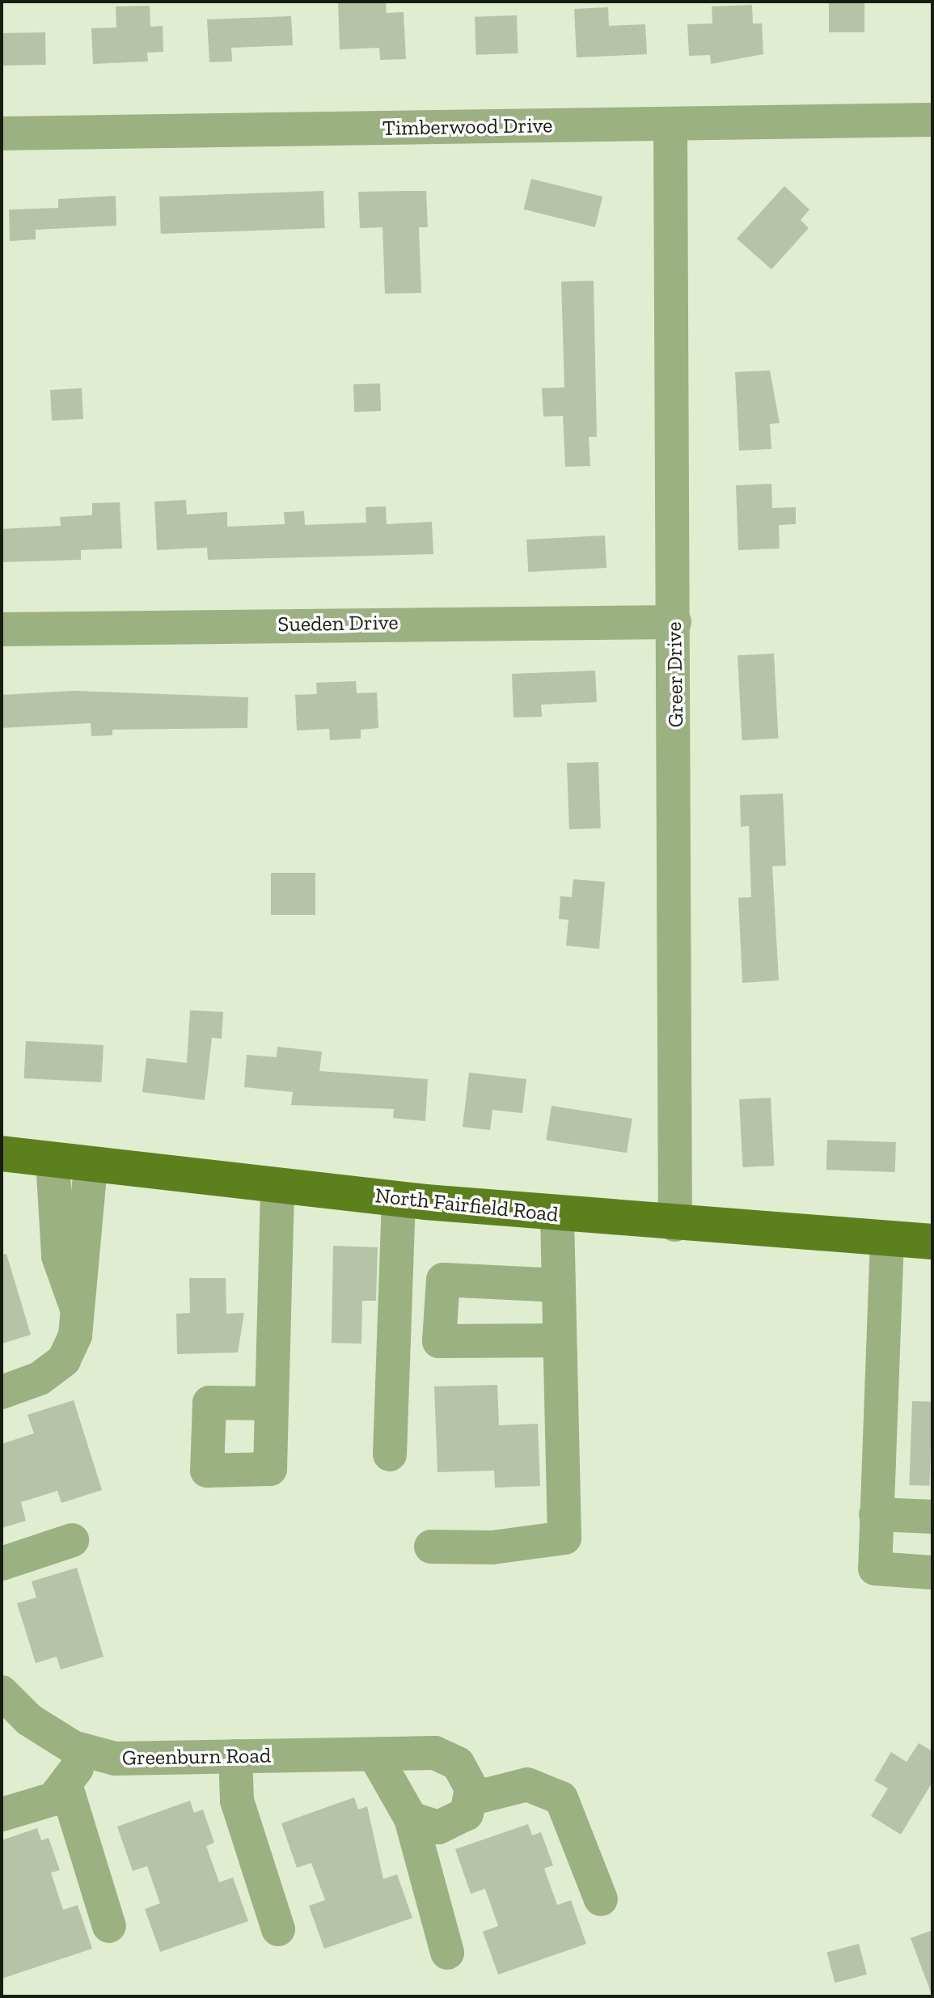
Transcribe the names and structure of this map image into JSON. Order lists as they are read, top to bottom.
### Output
{
  "streets": {
    "main road": ["North Fairfield Road"],
    "street": [
      "Timberwood Drive",
      "Sueden Drive",
      "Greer Drive",
      "Greenburn Road"
    ]
  },
  "crossings": [
    ["Timberwood Drive", "Greer Drive"],
    ["Sueden Drive", "Greer Drive"],
    ["Greer Drive", "North Fairfield Road"]
  ]
}
